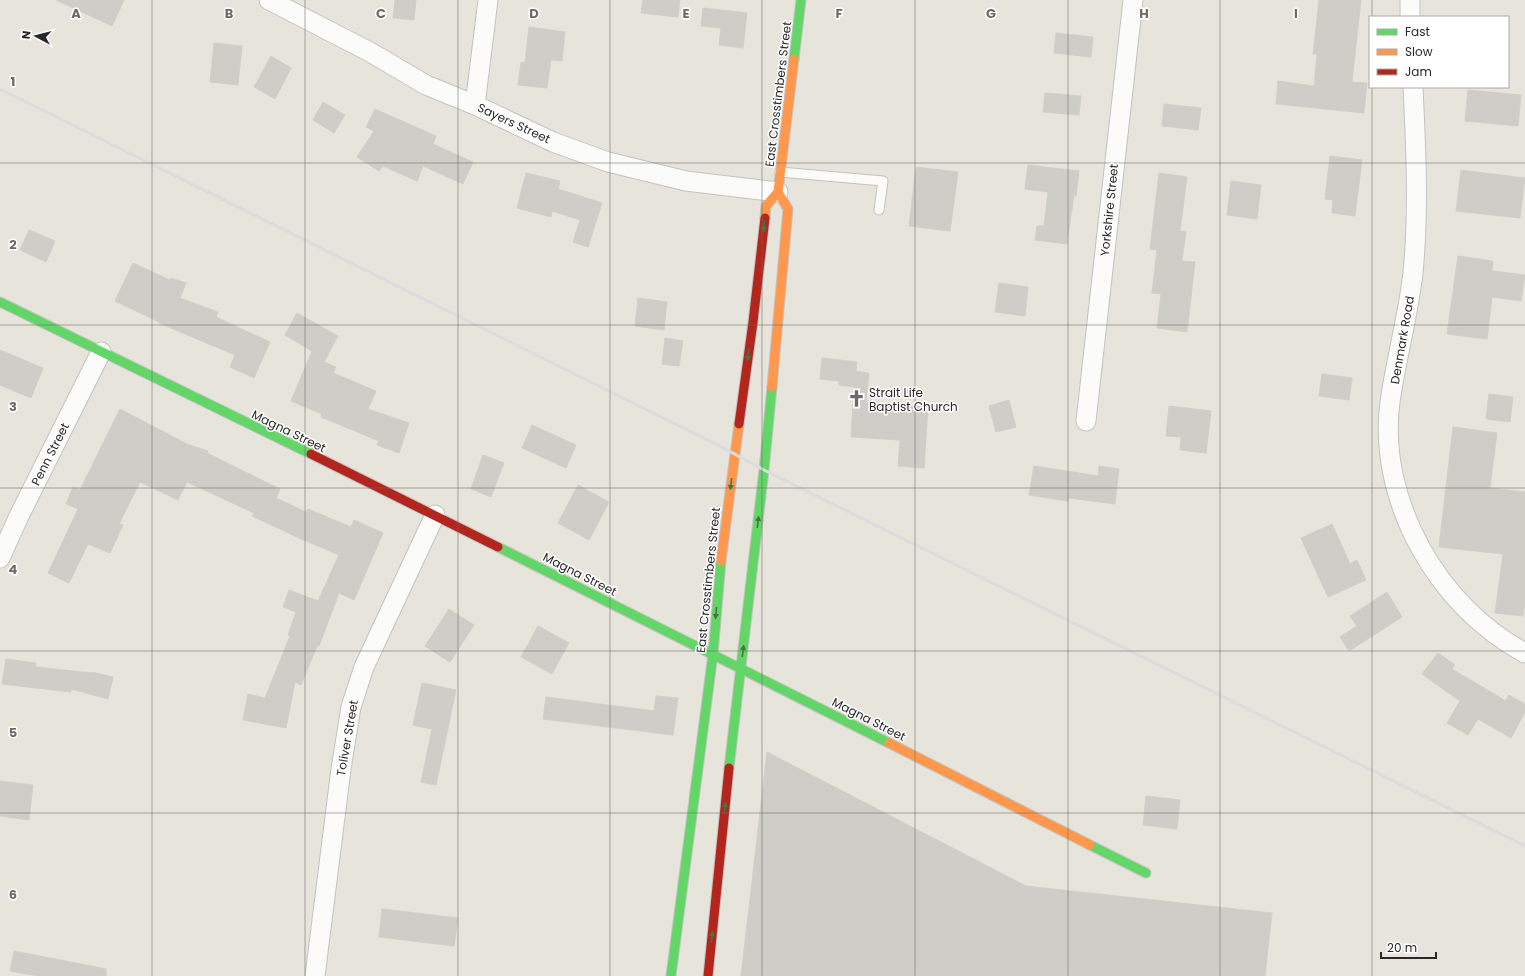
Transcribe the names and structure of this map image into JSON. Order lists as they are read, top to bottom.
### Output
{
  "streets": {
    "main road": ["East Crosstimbers Street", "Magna Street"],
    "street": [
      "Sayers Street",
      "Yorkshire Street",
      "Denmark Road",
      "Penn Street",
      "Toliver Street"
    ]
  },
  "crossings": [
    ["East Crosstimbers Street", "Sayers Street"],
    ["East Crosstimbers Street", "Magna Street"],
    ["Magna Street", "Penn Street"],
    ["Magna Street", "Toliver Street"]
  ],
  "places": {
    "church": ["Strait Life Baptist Church"]
  },
  "legend": ["Fast", "Slow", "Jam"],
  "scale_bar": "20 m",
  "north": "left",
  "grid": {
    "columns": [
      "A",
      "B",
      "C",
      "D",
      "E",
      "F",
      "G",
      "H",
      "I"
    ],
    "rows": [
      "1",
      "2",
      "3",
      "4",
      "5",
      "6"
    ]
  }
}
